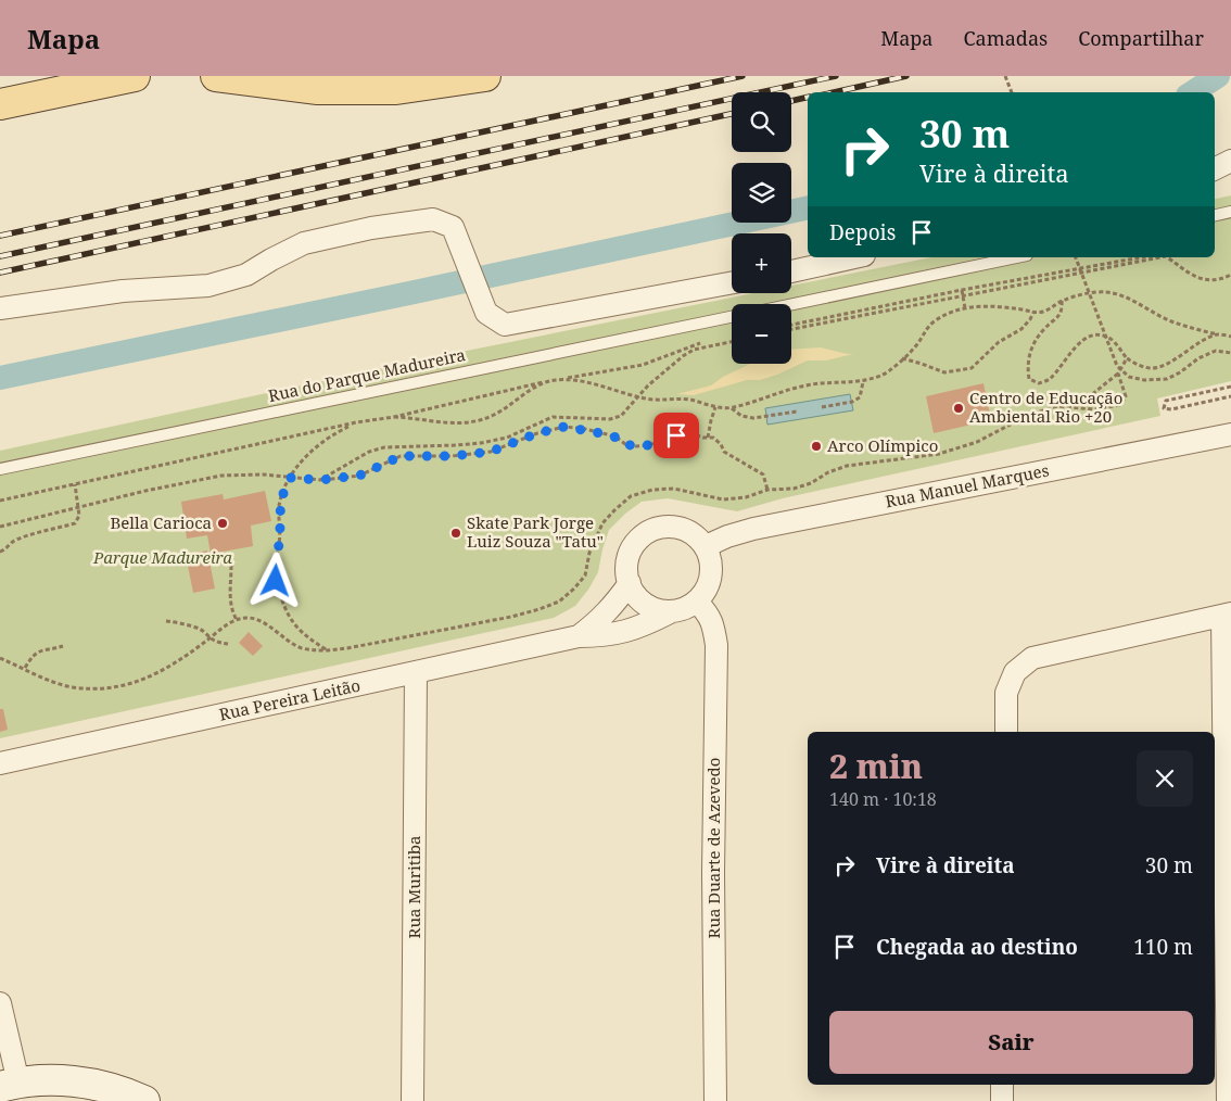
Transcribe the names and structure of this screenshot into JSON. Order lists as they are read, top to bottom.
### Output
{
  "streets": {
    "street": [
      "Rua Manuel Marques",
      "Rua Pereira Leitão",
      "Rua Duarte de Azevedo",
      "Rua Muritiba"
    ],
    "lane": ["Rua do Parque Madureira"]
  },
  "crossings": [
    ["Rua Manuel Marques", "Rua Pereira Leitão"],
    ["Rua Manuel Marques", "Rua Duarte de Azevedo"],
    ["Rua Pereira Leitão", "Rua Duarte de Azevedo"],
    ["Rua Pereira Leitão", "Rua Muritiba"]
  ],
  "parks": ["Parque Madureira"],
  "places": [
    "Centro de Educação Ambiental Rio +20",
    "Arco Olímpico",
    "Bella Carioca",
    "Skate Park Jorge Luiz Souza \"Tatu\""
  ],
  "page": {
    "header": "Mapa",
    "nav": ["Mapa", "Camadas", "Compartilhar"],
    "map_buttons": ["+", "−"],
    "turn": ["30 m", "Vire à direita"],
    "then": "Depois",
    "heading": ["2 min", "140 m · 10:18"],
    "list": [
      {
        "name": "Vire à direita",
        "value": "30 m"
      },
      {
        "name": "Chegada ao destino",
        "value": "110 m"
      }
    ],
    "buttons": "Sair"
  }
}
